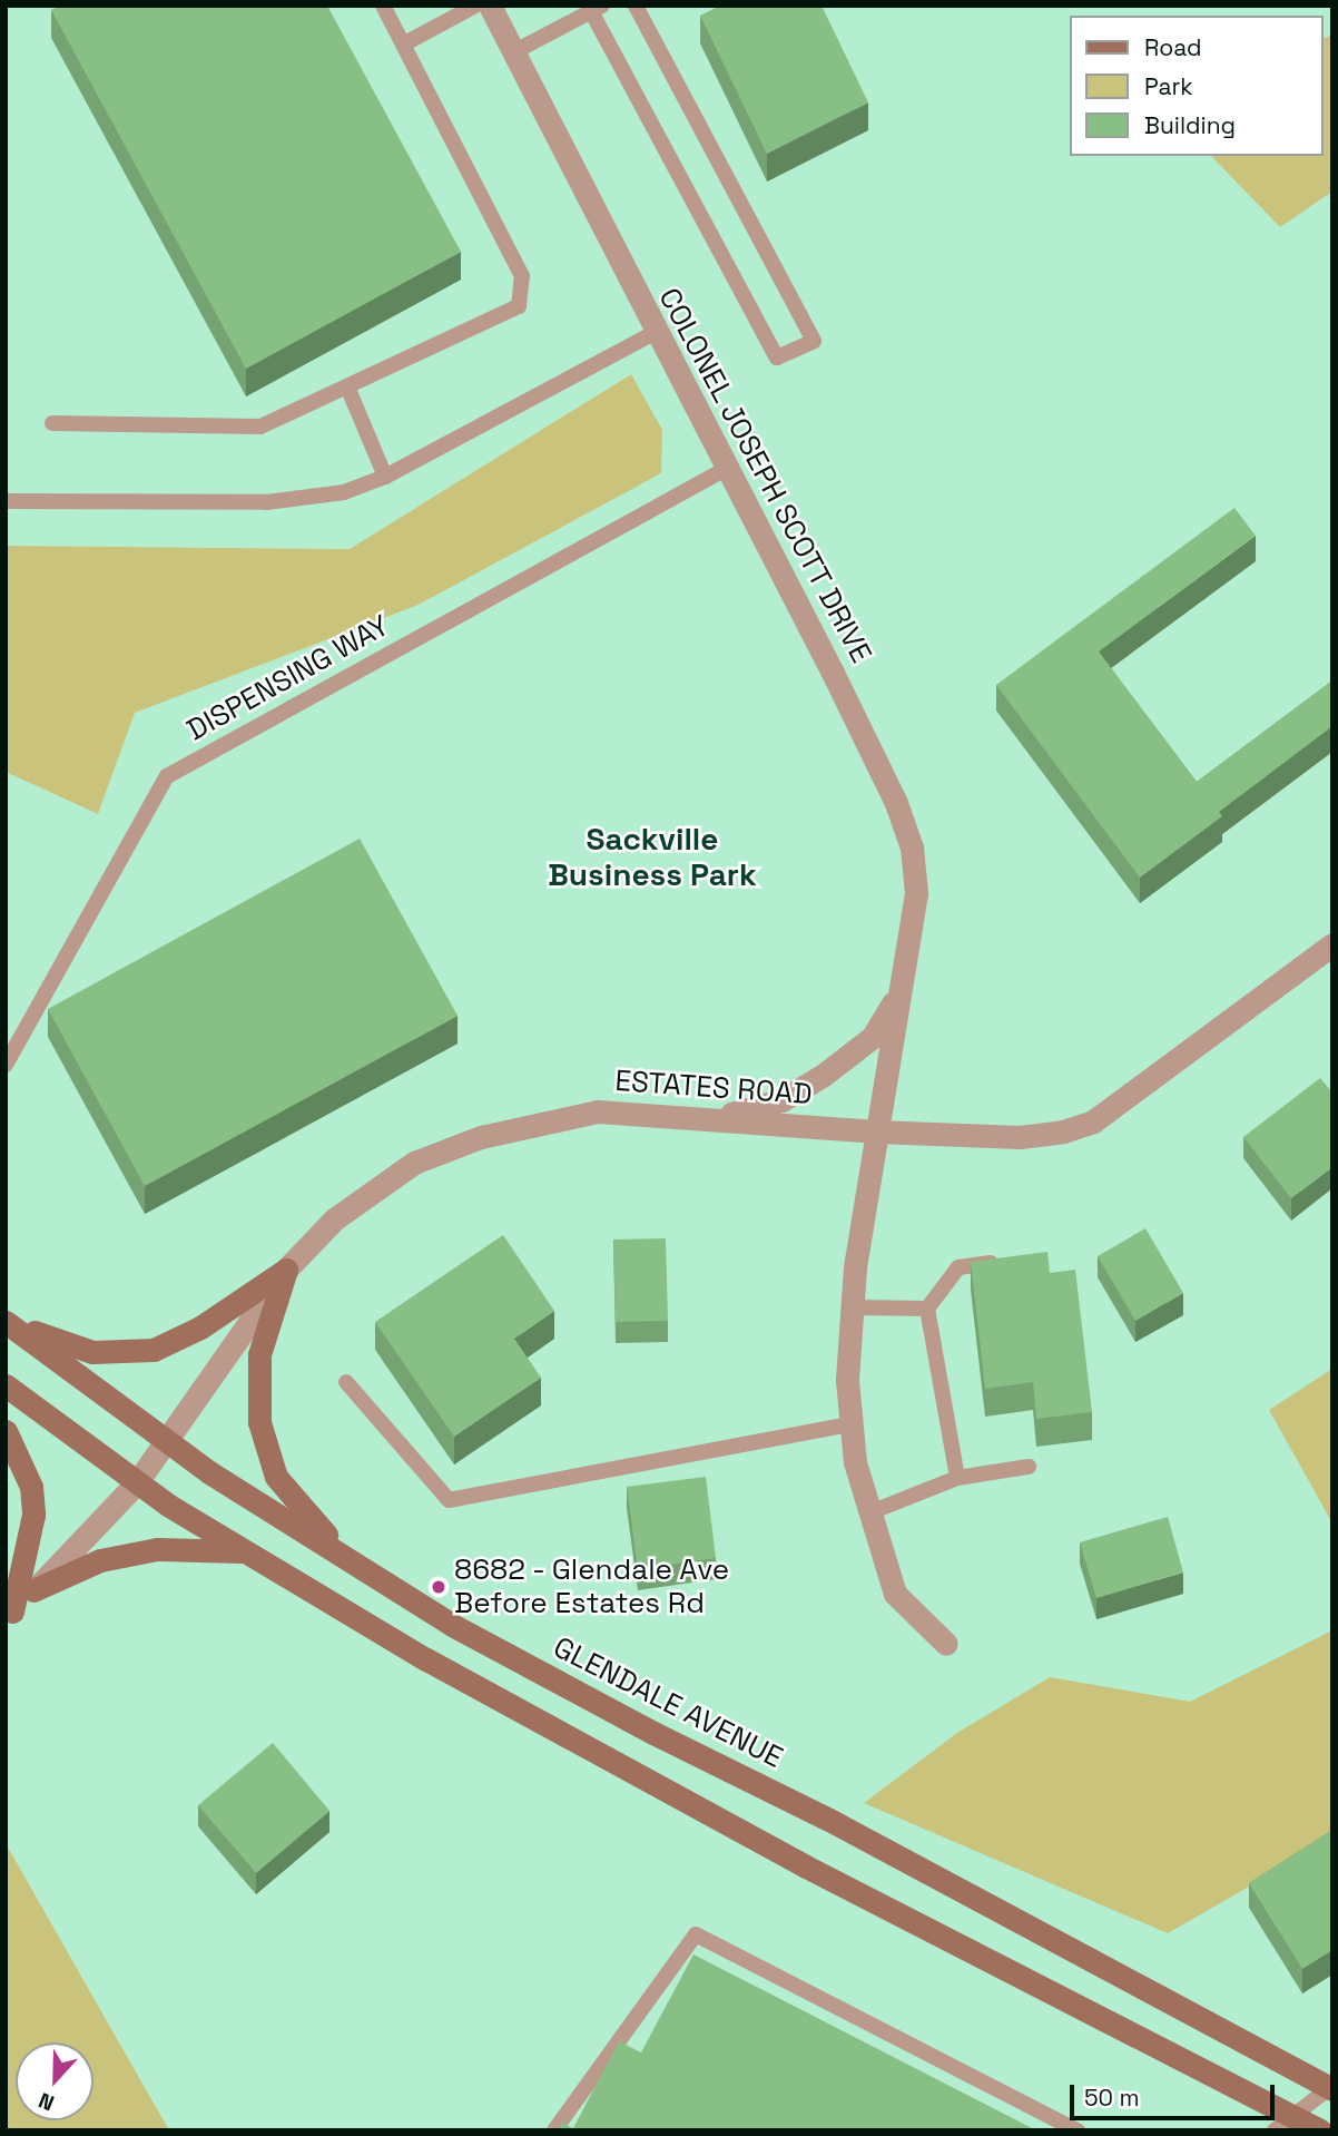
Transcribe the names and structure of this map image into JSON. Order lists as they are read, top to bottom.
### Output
{
  "streets": {
    "main road": ["GLENDALE AVENUE"],
    "street": ["COLONEL JOSEPH SCOTT DRIVE", "ESTATES ROAD"],
    "lane": ["DISPENSING WAY"]
  },
  "crossings": [
    ["COLONEL JOSEPH SCOTT DRIVE", "DISPENSING WAY"],
    ["COLONEL JOSEPH SCOTT DRIVE", "ESTATES ROAD"],
    ["ESTATES ROAD", "GLENDALE AVENUE"]
  ],
  "districts": ["Sackville Business Park"],
  "places": ["8682 - Glendale Ave Before Estates Rd"],
  "legend": ["Road", "Park", "Building"],
  "scale_bar": "50 m",
  "north": "bottom"
}
